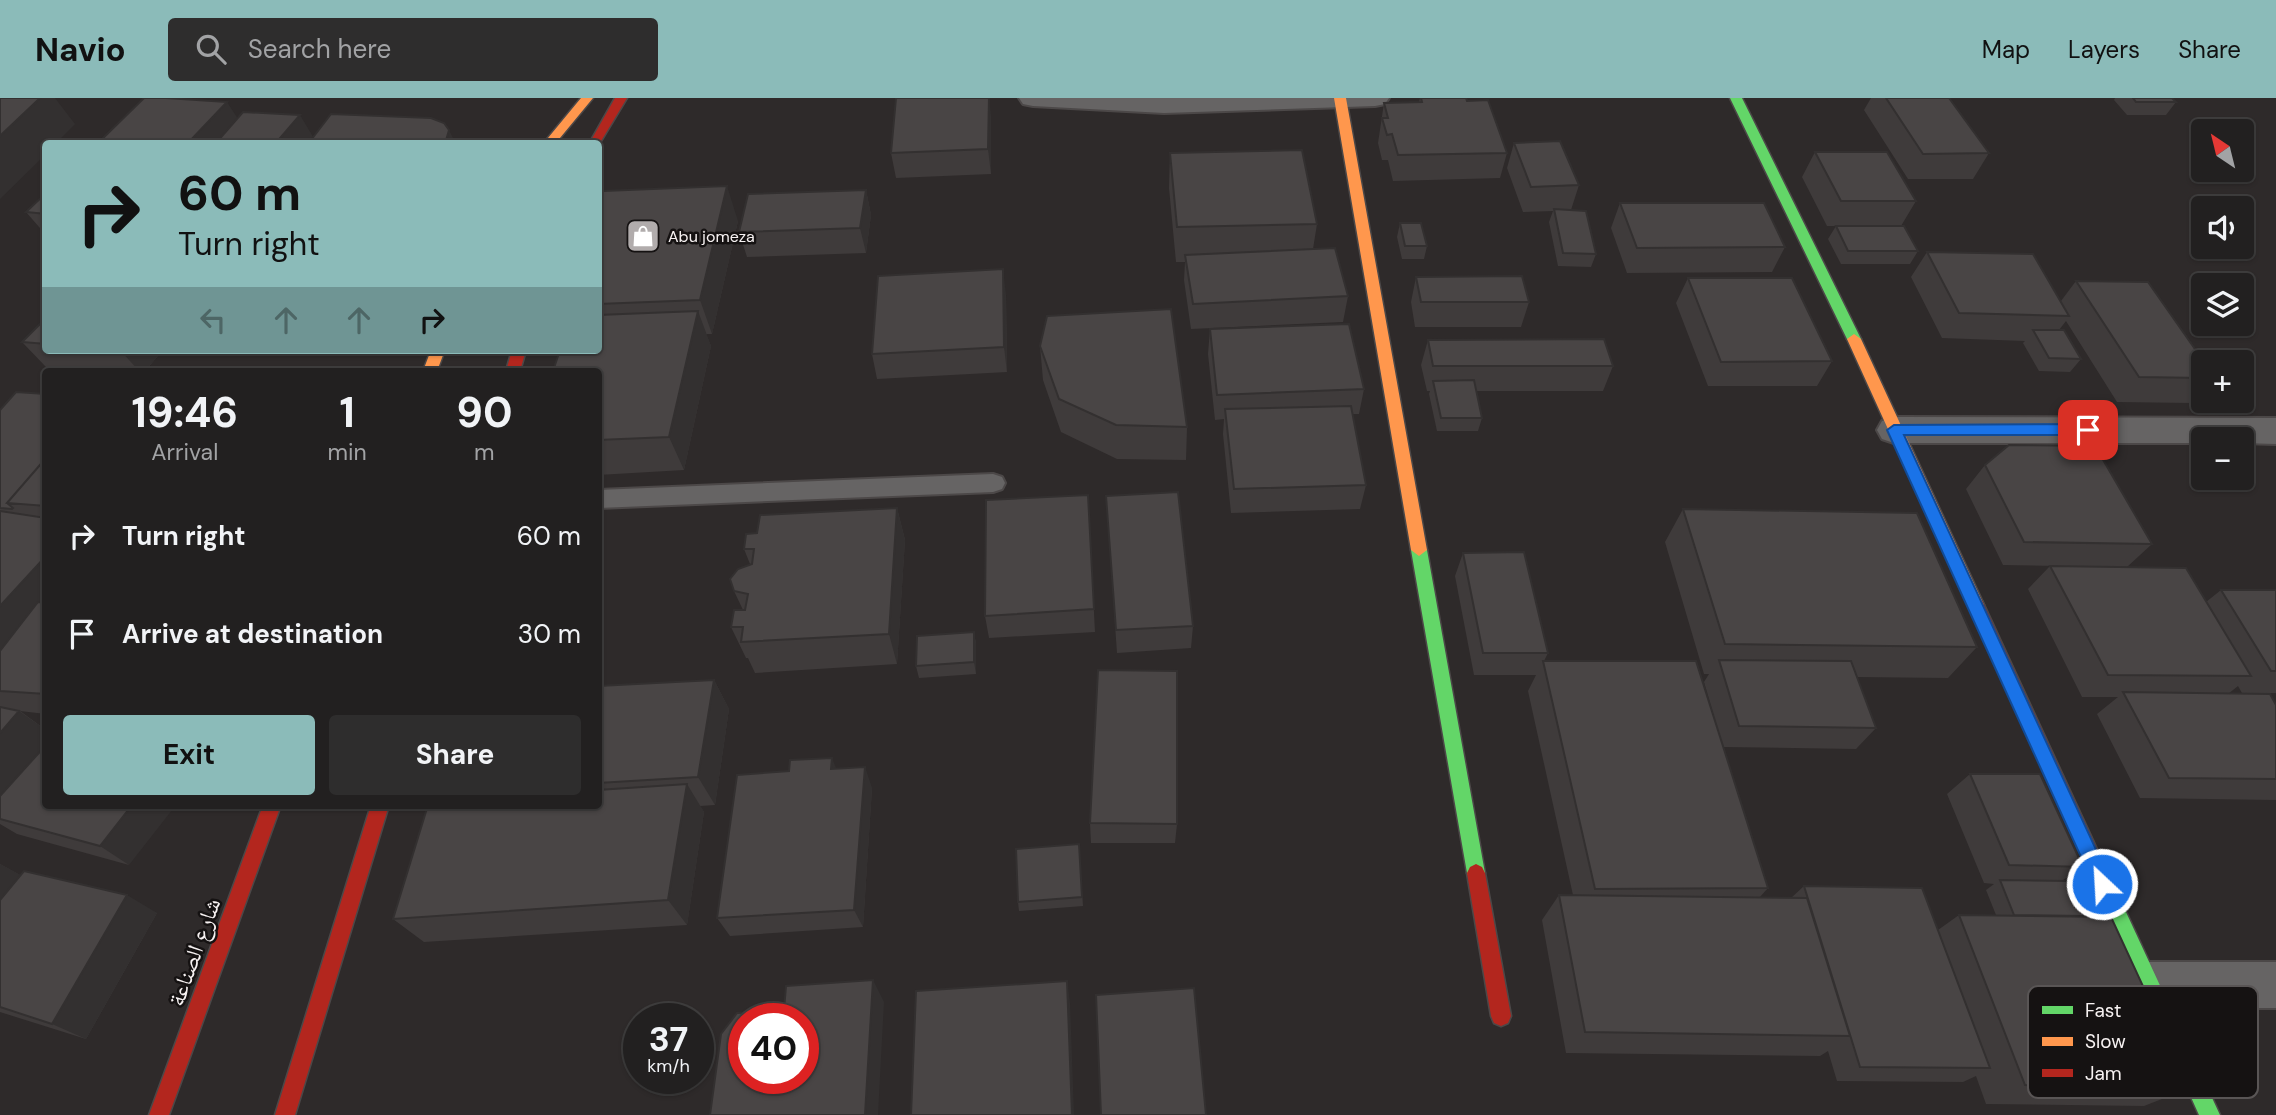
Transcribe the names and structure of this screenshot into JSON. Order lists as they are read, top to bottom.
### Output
{
  "streets": {
    "street": ["شارع الصناعة"]
  },
  "places": {
    "shop": ["Abu jomeza"]
  },
  "legend": ["Fast", "Slow", "Jam"],
  "north": "top left",
  "page": {
    "header": "Navio",
    "search": "Search here",
    "nav": ["Map", "Layers", "Share"],
    "map_buttons": ["+", "−"],
    "turn": ["60 m", "Turn right"],
    "eta": [
      "19:46",
      "Arrival",
      "1",
      "min",
      "90",
      "m"
    ],
    "list": [
      {
        "name": "Turn right",
        "value": "60 m"
      },
      {
        "name": "Arrive at destination",
        "value": "30 m"
      }
    ],
    "buttons": ["Exit", "Share"],
    "speed": "37 km/h",
    "limit": "40"
  }
}
